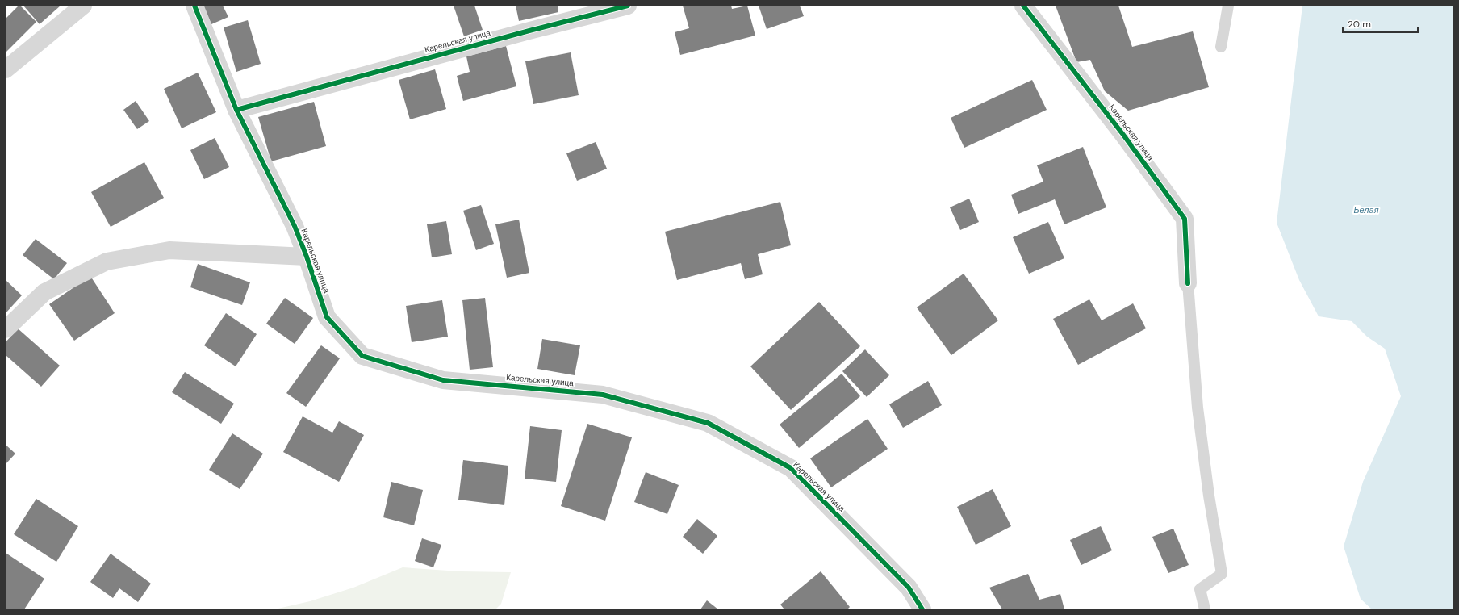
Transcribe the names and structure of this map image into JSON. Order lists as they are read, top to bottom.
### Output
{
  "streets": {
    "street": ["Карельская улица"]
  },
  "water": ["Белая"],
  "scale_bar": "20 m"
}
